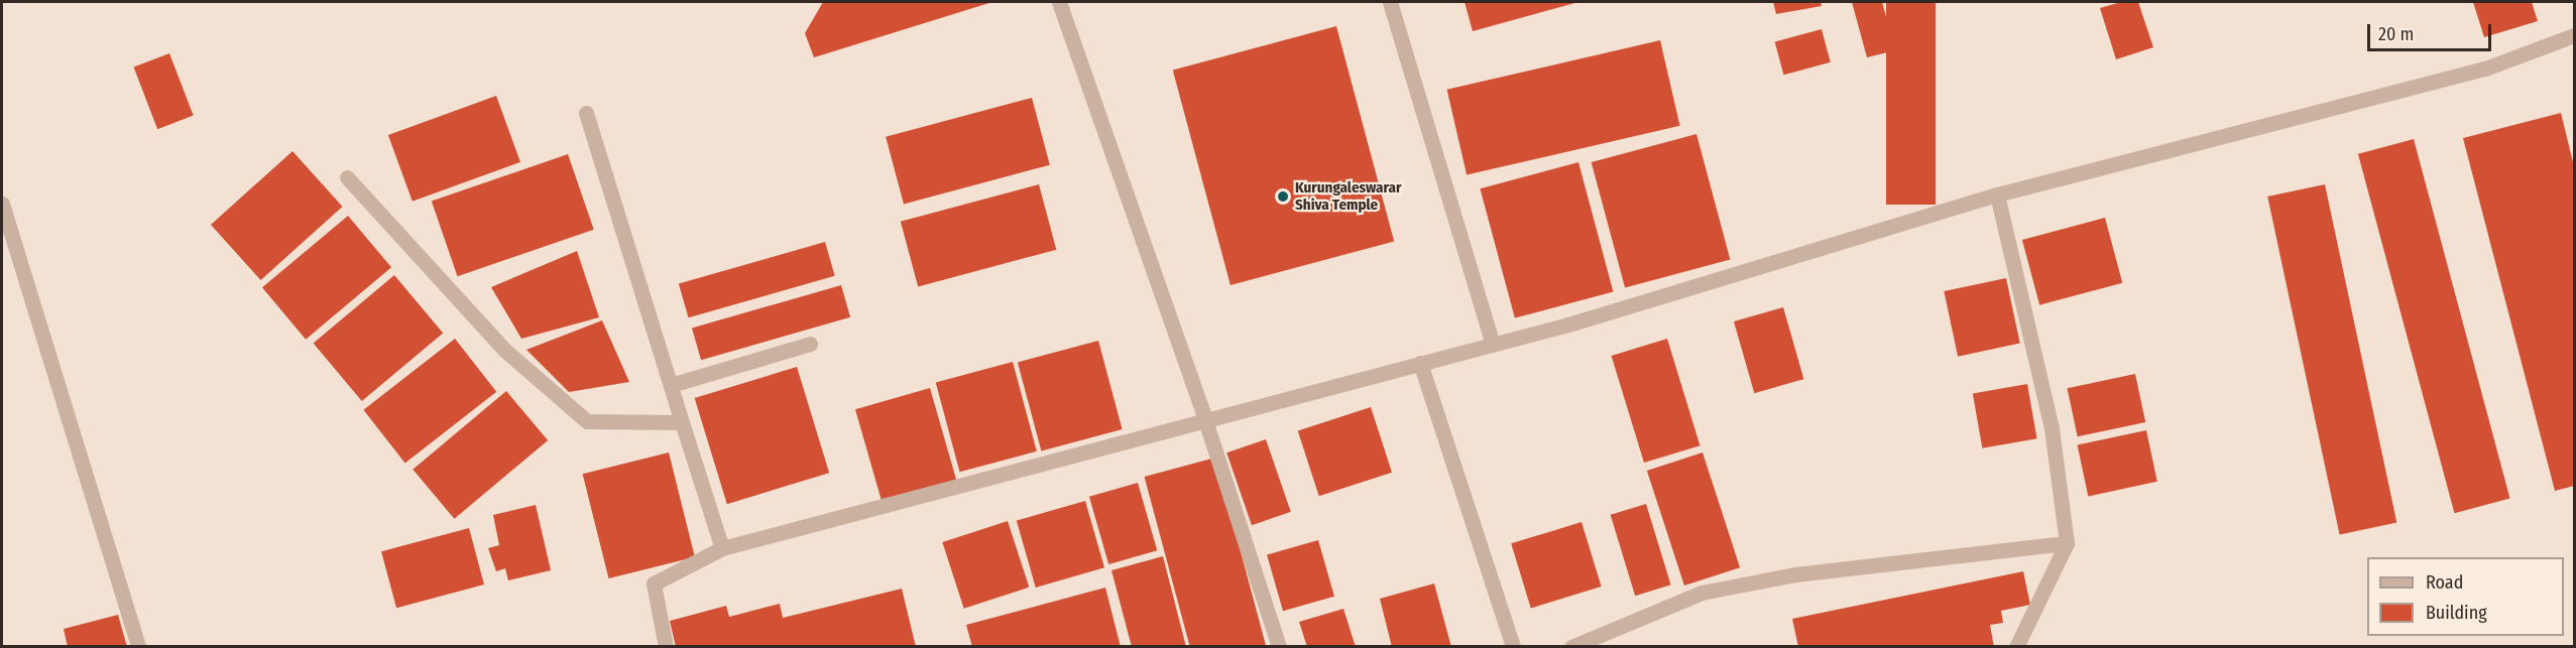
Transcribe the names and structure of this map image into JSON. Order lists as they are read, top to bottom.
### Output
{
  "places": ["Kurungaleswarar Shiva Temple"],
  "legend": ["Road", "Building"],
  "scale_bar": "20 m"
}
